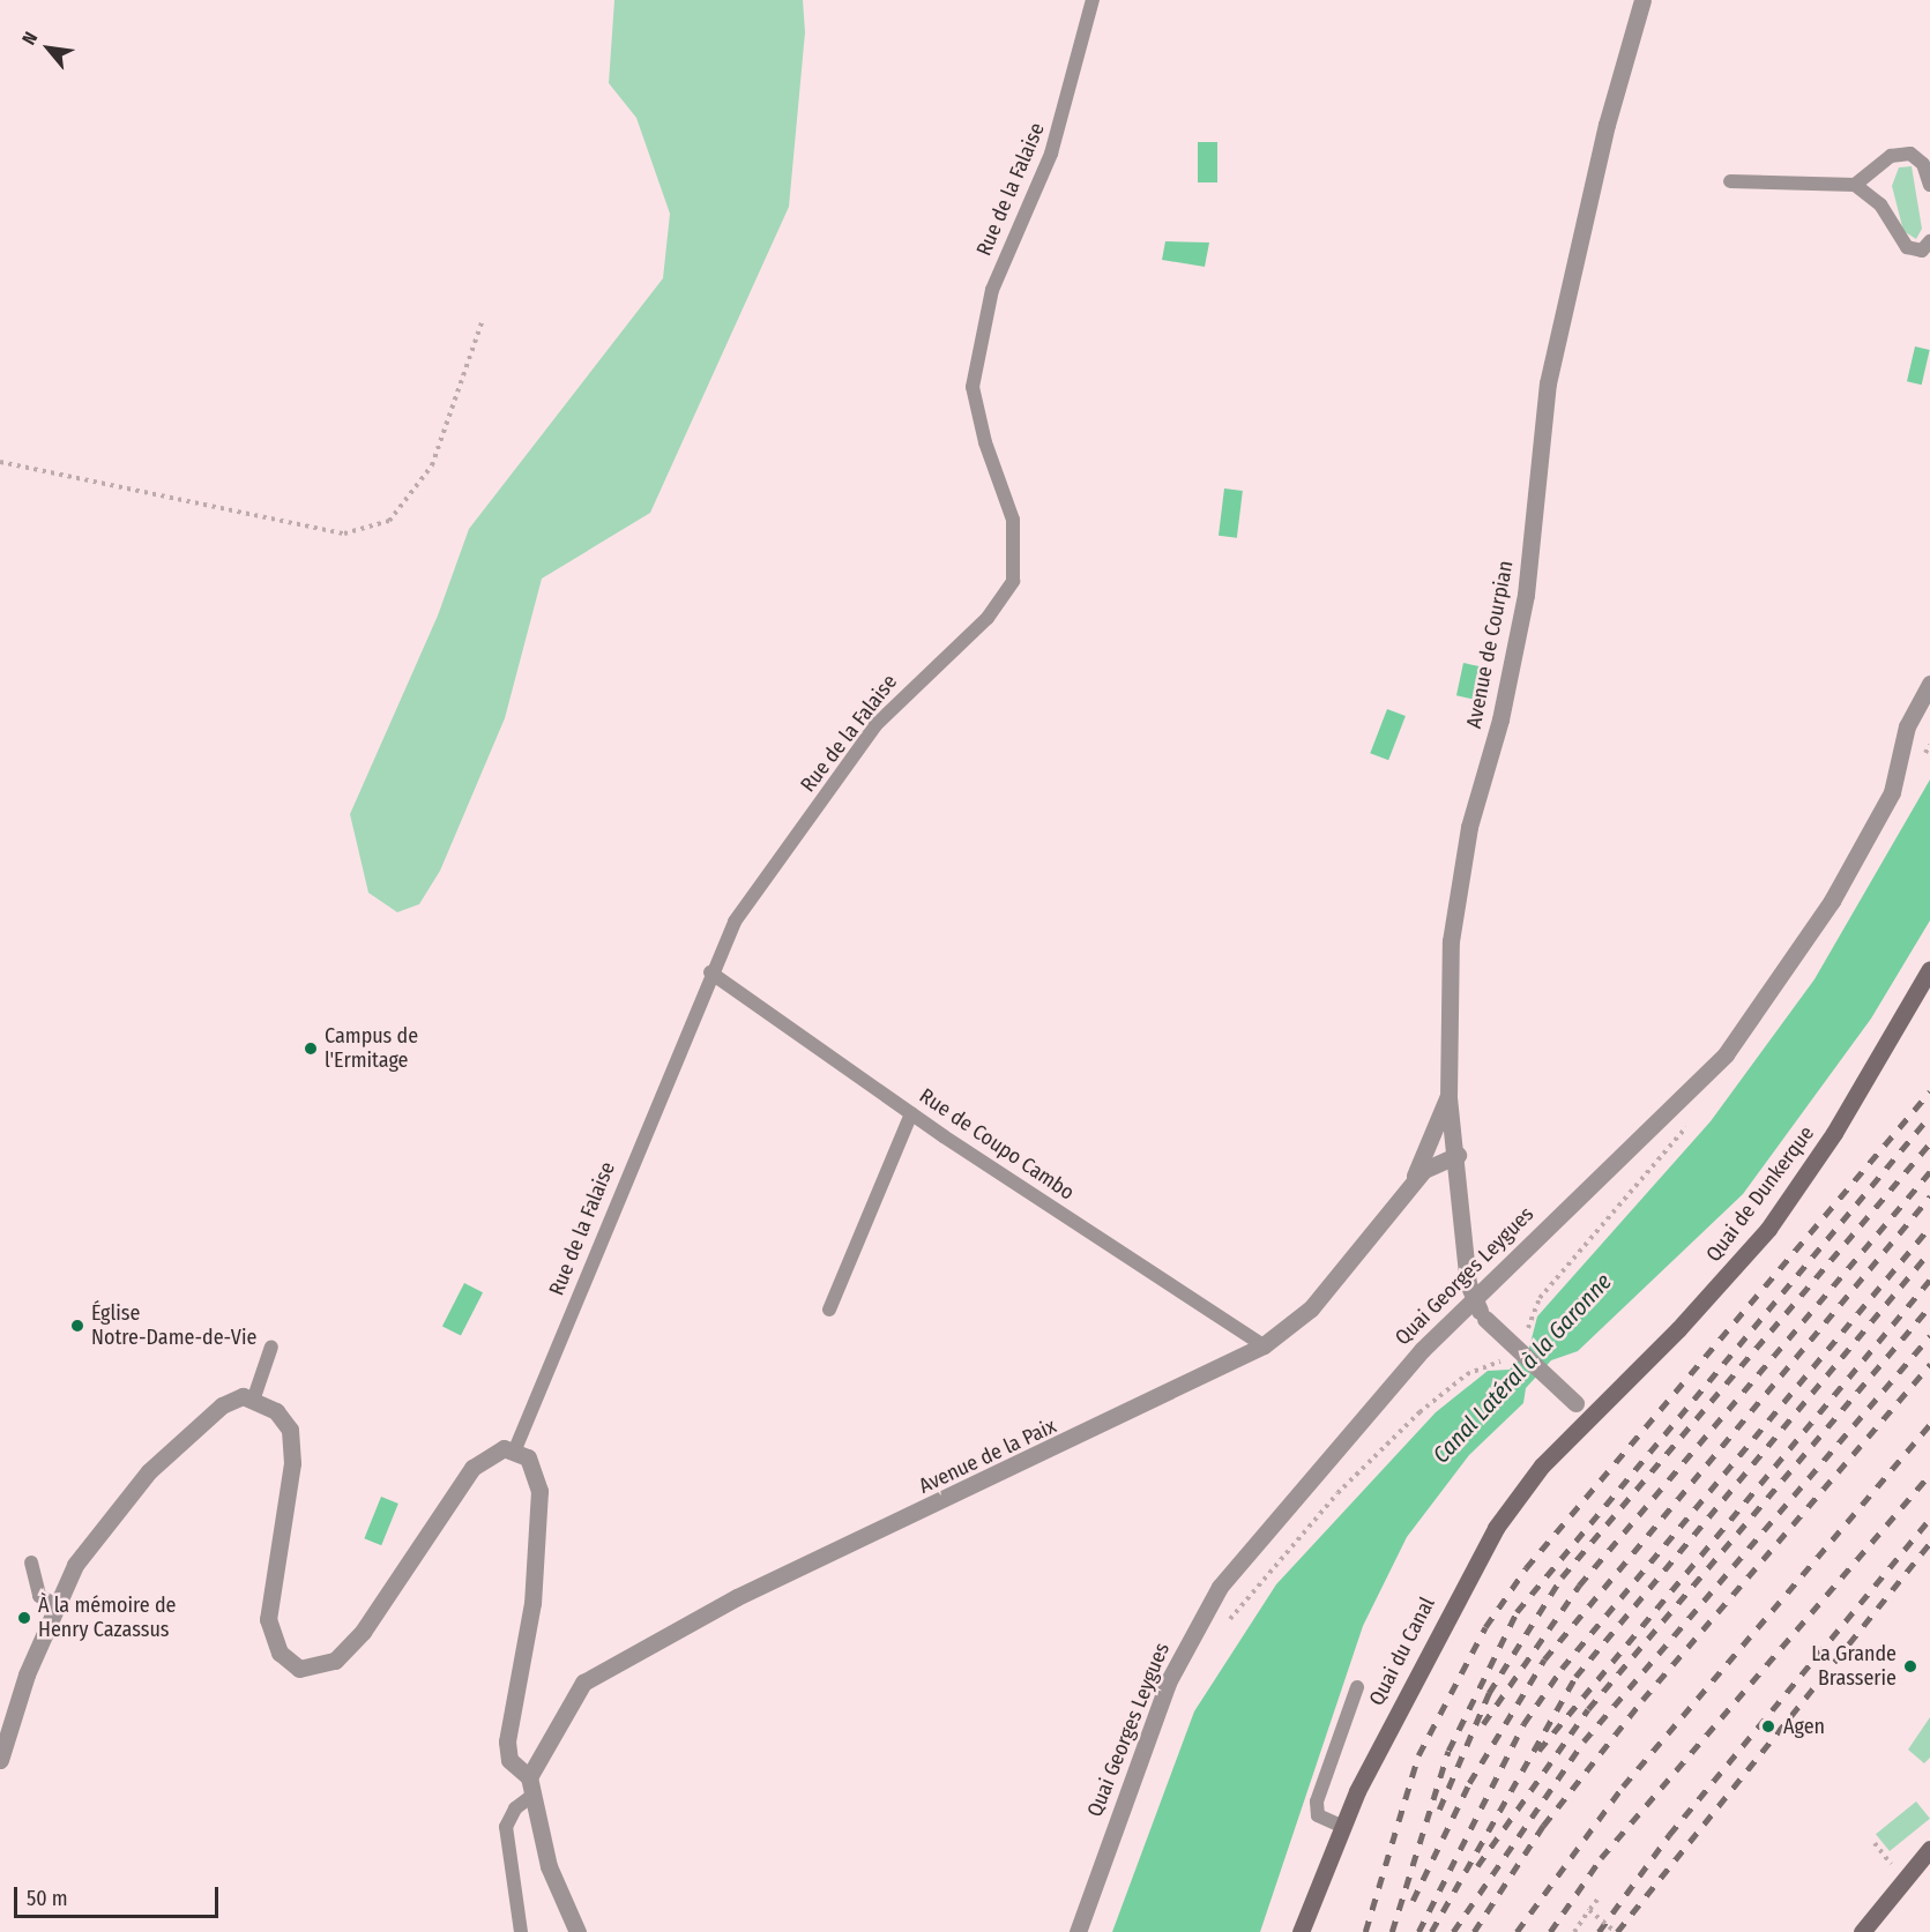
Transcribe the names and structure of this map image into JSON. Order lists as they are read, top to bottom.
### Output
{
  "streets": {
    "street": [
      "Avenue de Courpian",
      "Quai de Dunkerque",
      "Quai Georges Leygues",
      "Avenue de la Paix",
      "Quai du Canal"
    ],
    "lane": ["Rue de la Falaise", "Rue de Coupo Cambo"]
  },
  "crossings": [
    ["Rue de la Falaise", "Rue de Coupo Cambo"],
    ["Avenue de Courpian", "Quai Georges Leygues"],
    ["Avenue de Courpian", "Avenue de la Paix"],
    ["Rue de Coupo Cambo", "Avenue de la Paix"],
    ["Quai de Dunkerque", "Quai du Canal"]
  ],
  "water": ["Canal Latéral à la Garonne"],
  "places": [
    "Campus de l'Ermitage",
    "Église Notre-Dame-de-Vie",
    "À la mémoire de Henry Cazassus",
    "La Grande Brasserie",
    "Agen"
  ],
  "scale_bar": "50 m",
  "north": "top left"
}
